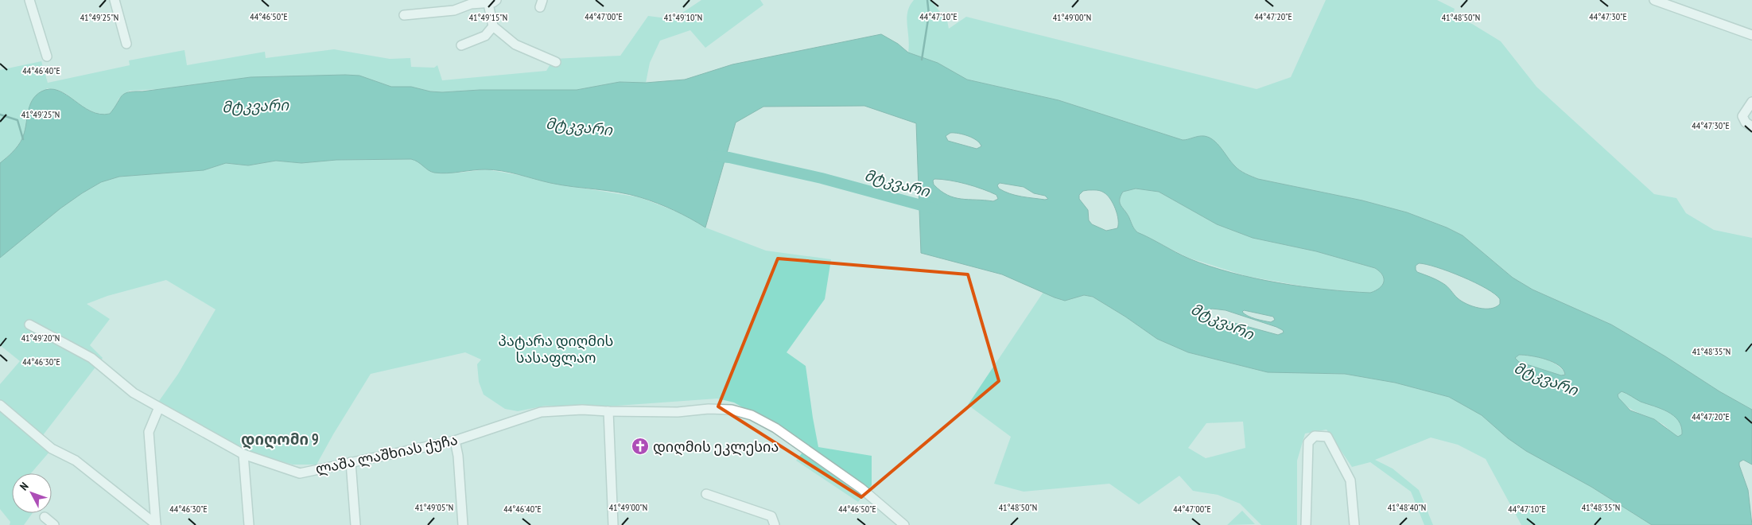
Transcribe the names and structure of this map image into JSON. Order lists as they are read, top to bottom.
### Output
{
  "streets": {
    "street": ["ლაშა ლაშხიას ქუჩა"]
  },
  "districts": ["დიღომი 9"],
  "water": ["მტკვარი"],
  "parks": ["პატარა დიღმის სასაფლაო"],
  "places": {
    "church": ["დიღმის ეკლესია"]
  },
  "north": "top left",
  "coordinates": [
    "44°47'00\"E",
    "44°46'50\"E",
    "44°47'10\"E",
    "44°47'20\"E",
    "44°47'30\"E",
    "41°49'25\"N",
    "41°49'15\"N",
    "41°49'10\"N",
    "41°49'00\"N",
    "41°48'50\"N",
    "44°46'40\"E",
    "41°49'20\"N",
    "41°48'35\"N",
    "44°46'30\"E",
    "41°49'05\"N",
    "41°48'40\"N"
  ]
}
